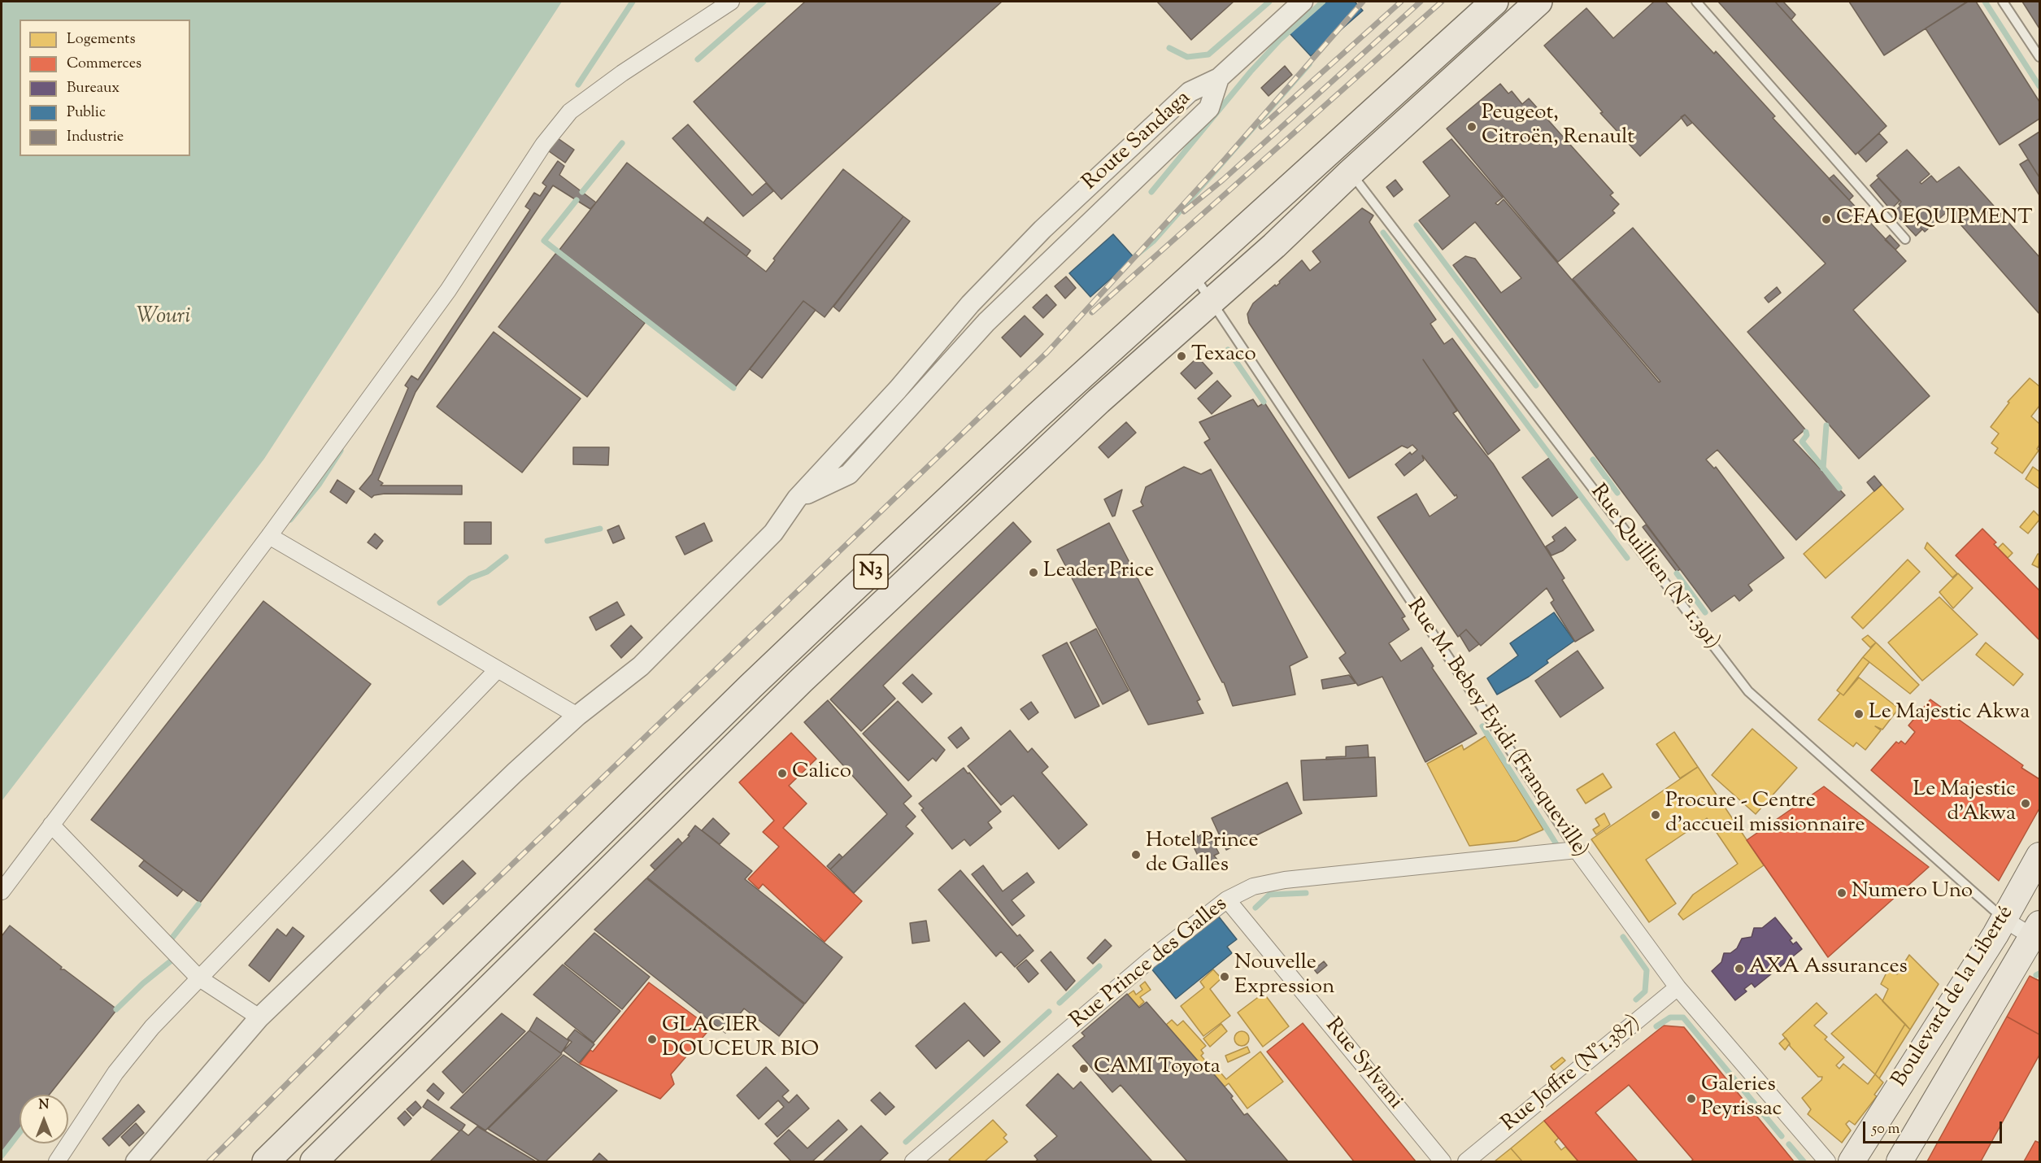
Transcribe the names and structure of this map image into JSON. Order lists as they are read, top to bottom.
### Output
{
  "streets": {
    "highway": ["N3"],
    "main road": ["Boulevard de la Liberté"],
    "street": [
      "Route Sandaga",
      "Rue M. Bebey Eyidi (Franqueville)",
      "Rue Prince des Galles",
      "Rue Sylvani",
      "Rue Joffre (N°1.387)"
    ],
    "lane": ["Rue Quillien (N° 1.391)"]
  },
  "crossings": [
    ["Rue Quillien (N° 1.391)", "N3"],
    ["Rue Quillien (N° 1.391)", "Boulevard de la Liberté"],
    ["N3", "Rue M. Bebey Eyidi (Franqueville)"],
    ["Rue M. Bebey Eyidi (Franqueville)", "Rue Prince des Galles"],
    ["Rue M. Bebey Eyidi (Franqueville)", "Rue Joffre (N°1.387)"],
    ["Rue Prince des Galles", "Rue Sylvani"]
  ],
  "water": ["Wouri"],
  "places": [
    "Peugeot, Citroën, Renault",
    "CFAO EQUIPMENT",
    "Texaco",
    "Leader Price",
    "Le Majestic Akwa",
    "Calico",
    "Le Majestic d'Akwa",
    "Procure - Centre d'accueil missionnaire",
    "Hotel Prince de Galles",
    "Numero Uno",
    "AXA Assurances",
    "Nouvelle Expression",
    "GLACIER DOUCEUR BIO",
    "CAMI Toyota",
    "Galeries Peyrissac"
  ],
  "legend": [
    "Logements",
    "Commerces",
    "Bureaux",
    "Public",
    "Industrie"
  ],
  "scale_bar": "50 m",
  "north": "top"
}
